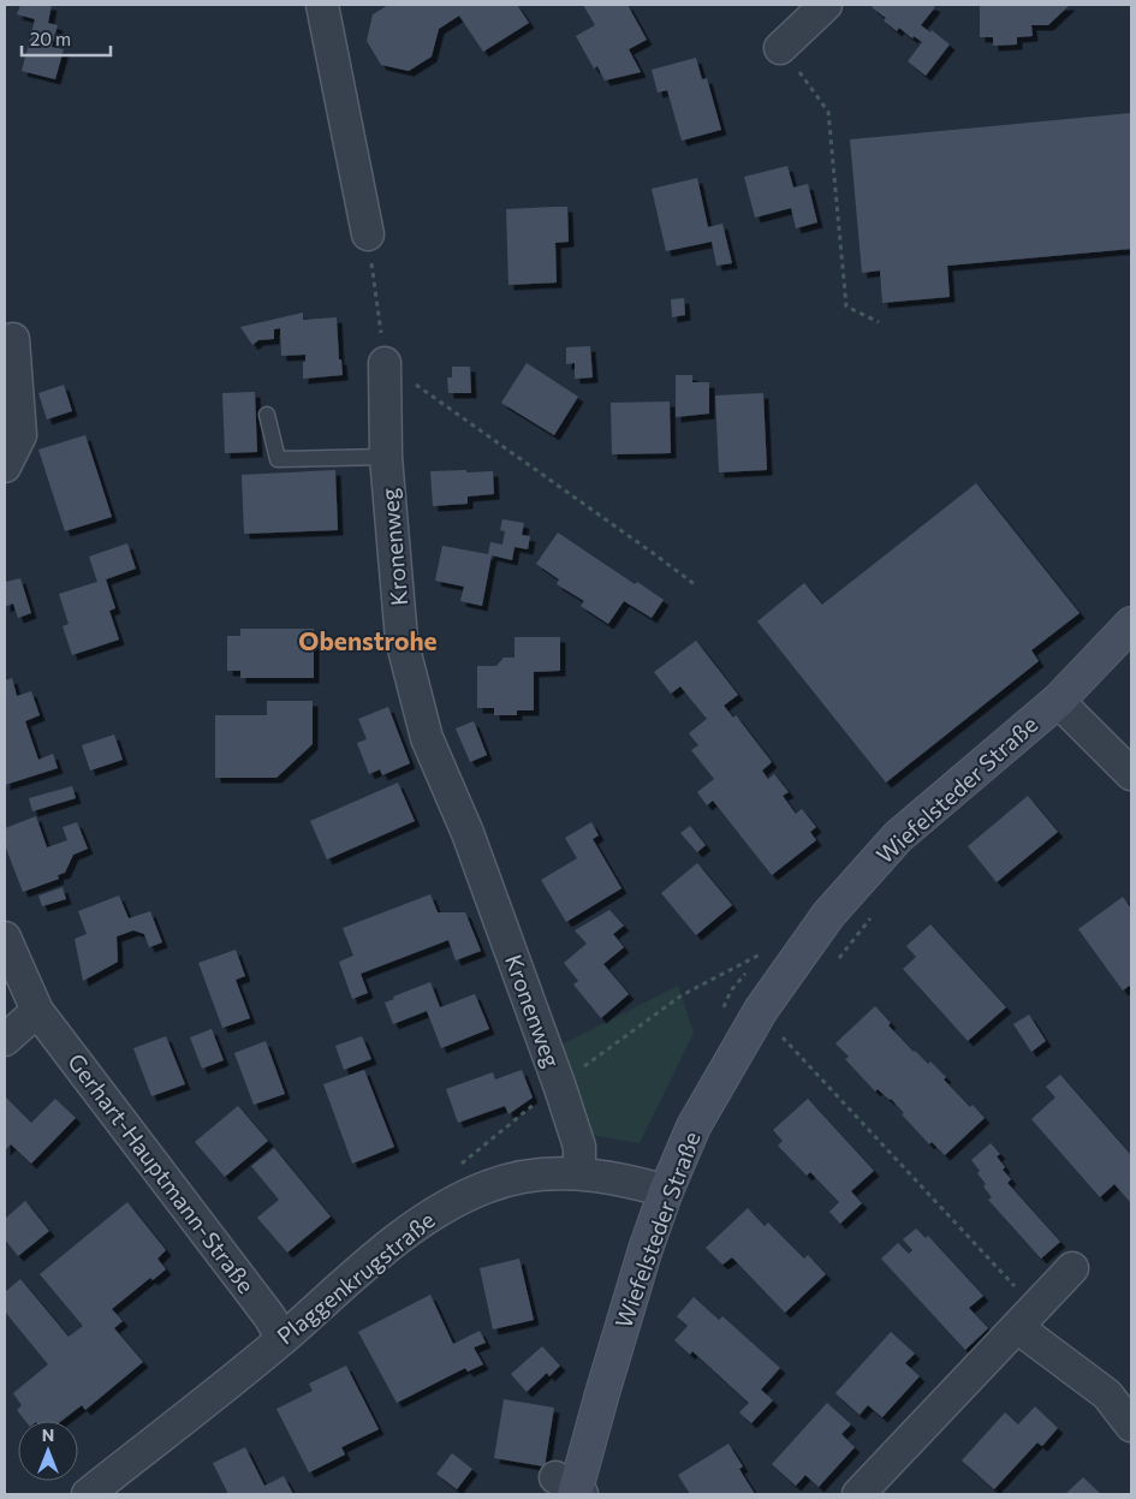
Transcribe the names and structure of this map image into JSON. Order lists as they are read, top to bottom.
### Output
{
  "streets": {
    "main road": ["Wiefelsteder Straße"],
    "street": ["Kronenweg", "Gerhart-Hauptmann-Straße", "Plaggenkrugstraße"]
  },
  "crossings": [
    ["Kronenweg", "Plaggenkrugstraße"],
    ["Wiefelsteder Straße", "Plaggenkrugstraße"],
    ["Gerhart-Hauptmann-Straße", "Plaggenkrugstraße"]
  ],
  "districts": ["Obenstrohe"],
  "scale_bar": "20 m",
  "north": "top"
}
